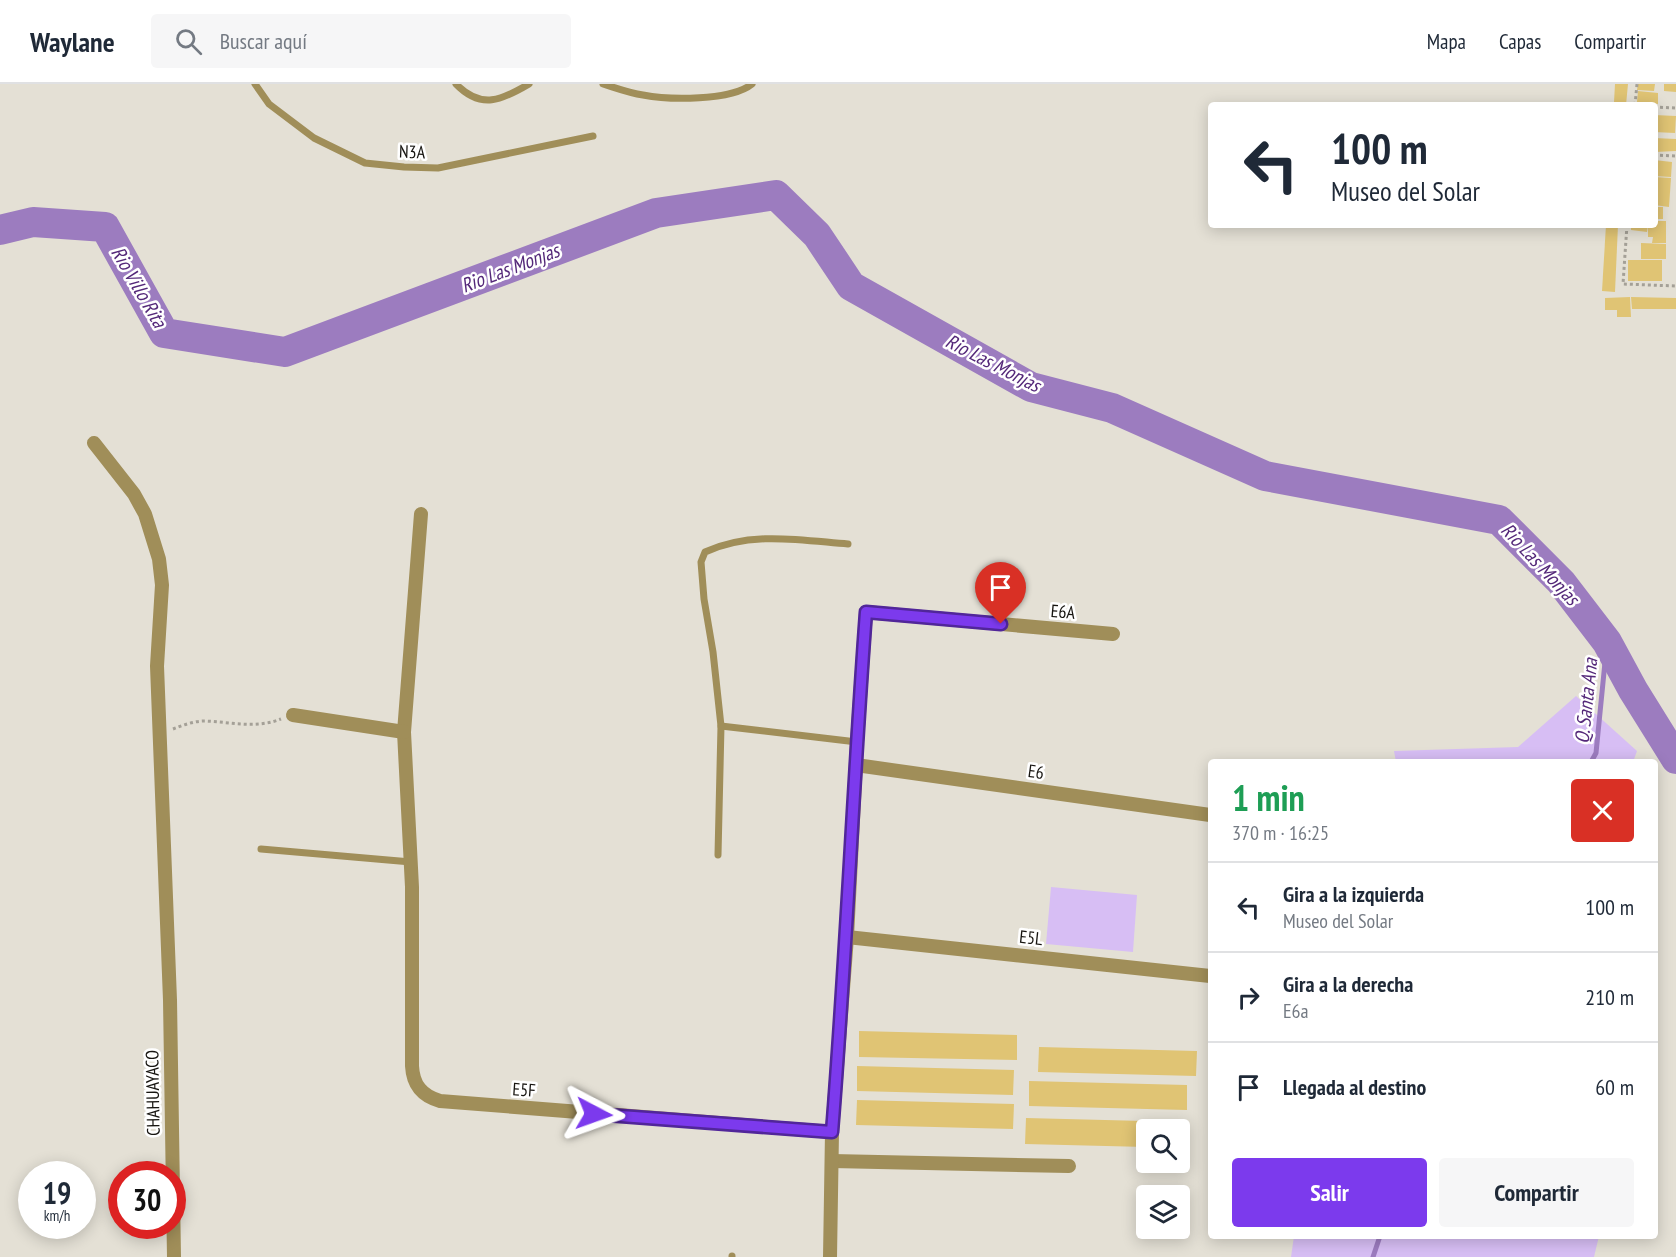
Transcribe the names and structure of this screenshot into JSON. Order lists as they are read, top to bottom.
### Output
{
  "streets": {
    "street": [
      "E6A",
      "E6",
      "E5L",
      "E5F",
      "CHAHUAYACO"
    ],
    "lane": ["N3A"]
  },
  "water": ["Rio Las Monjas", "Rio Villo Rita", "Q. Santa Ana"],
  "page": {
    "header": "Waylane",
    "search": "Buscar aquí",
    "nav": ["Mapa", "Capas", "Compartir"],
    "turn": ["100 m", "Museo del Solar"],
    "heading": ["1 min", "370 m · 16:25"],
    "list": [
      {
        "name": "Gira a la izquierda",
        "note": "Museo del Solar",
        "value": "100 m"
      },
      {
        "name": "Gira a la derecha",
        "note": "E6a",
        "value": "210 m"
      },
      {
        "name": "Llegada al destino",
        "value": "60 m"
      }
    ],
    "buttons": ["Salir", "Compartir"],
    "speed": "19 km/h",
    "limit": "30"
  }
}
